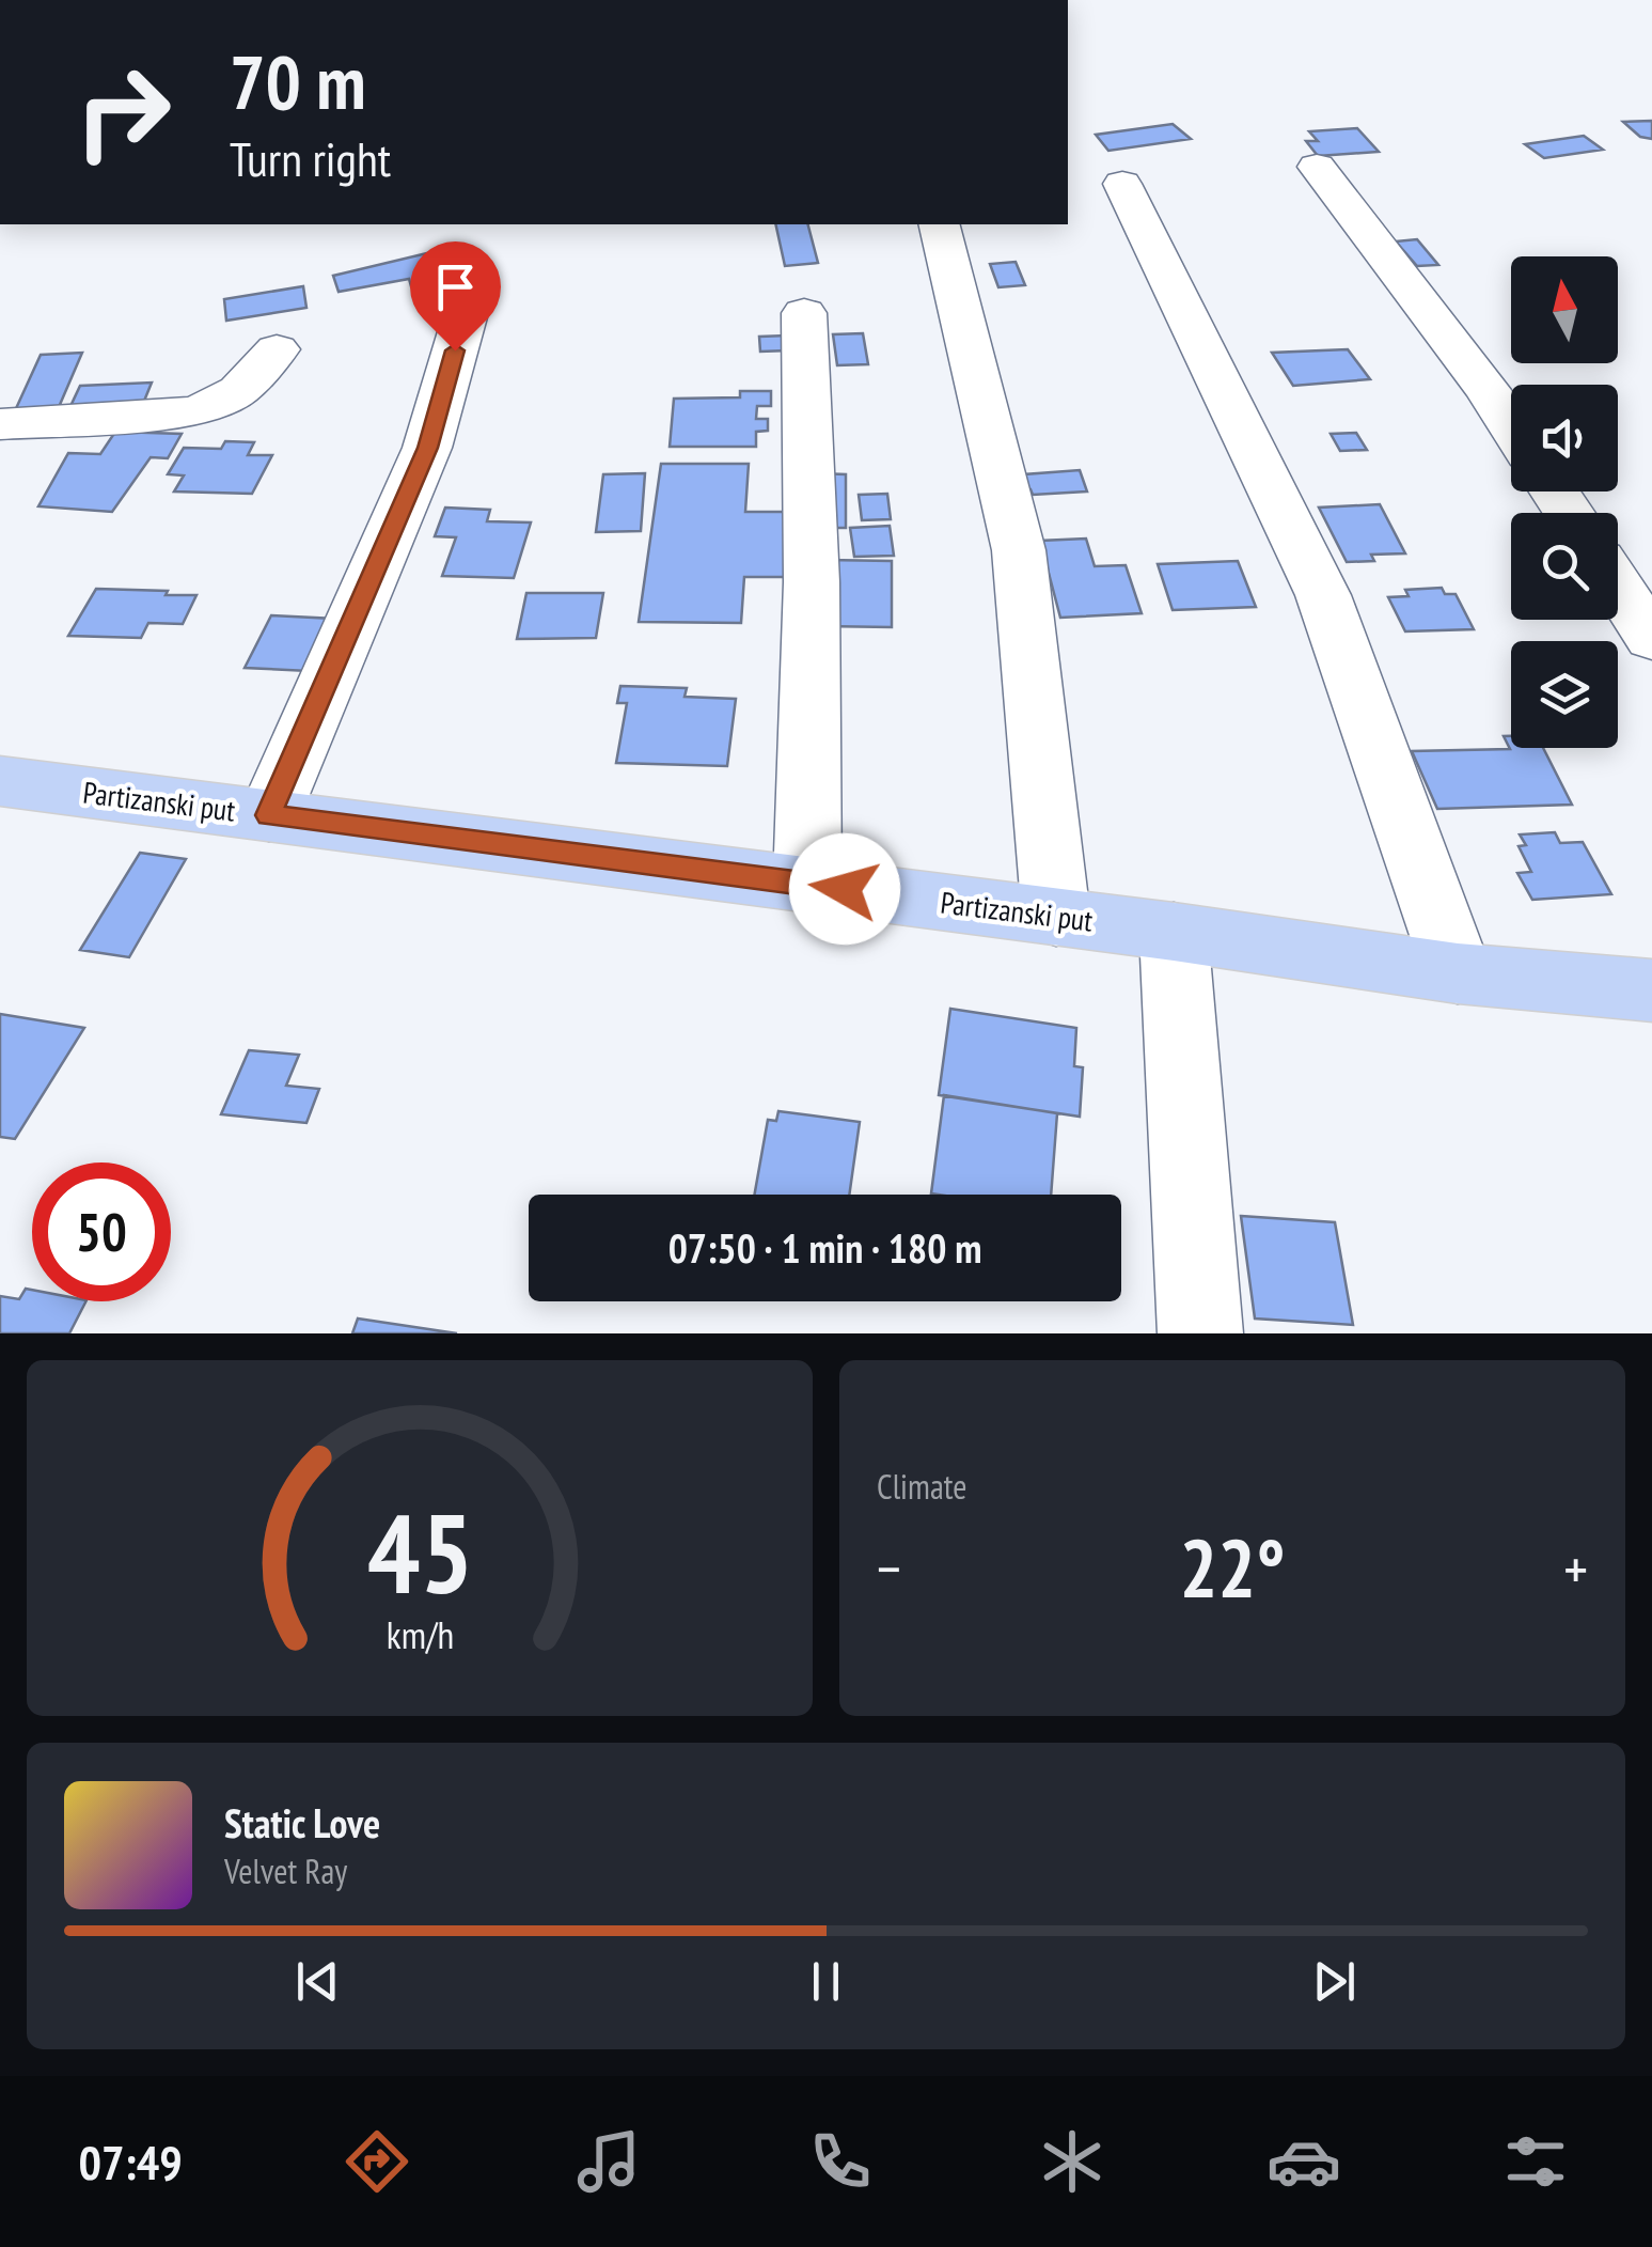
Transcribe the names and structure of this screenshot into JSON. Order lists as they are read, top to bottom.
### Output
{
  "streets": {
    "main road": ["Partizanski put"]
  },
  "north": "top",
  "page": {
    "turn": ["70 m", "Turn right"],
    "limit": "50",
    "trip": "07:50 · 1 min · 180 m",
    "tile": "Climate",
    "heat": ["−", "22°", "+"],
    "song": ["Static Love", "Velvet Ray"],
    "tabs": "07:49",
    "gauge": ["45", "km/h"]
  }
}
